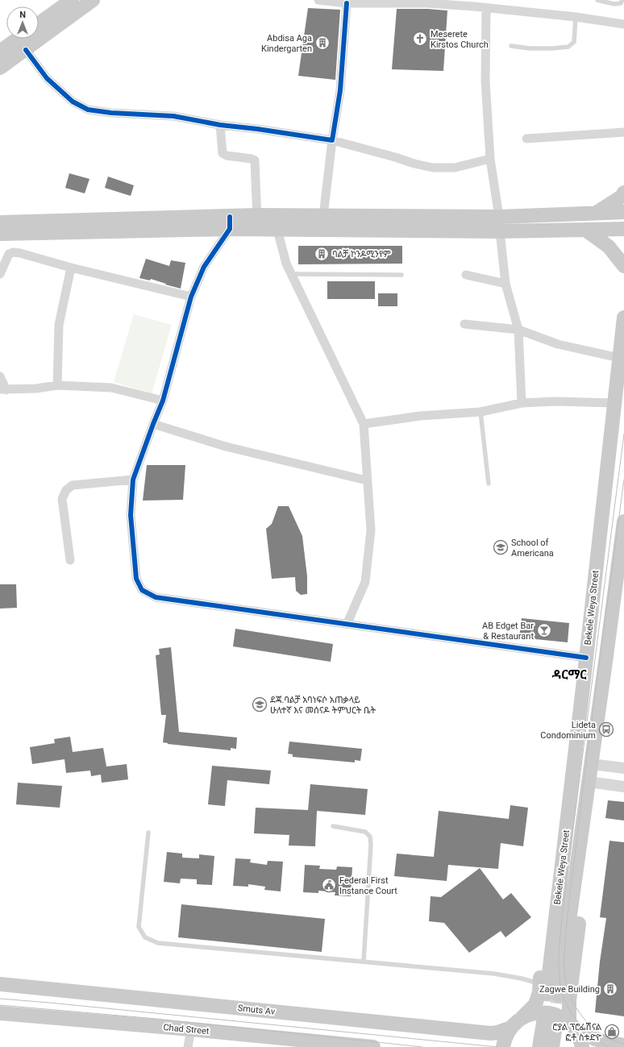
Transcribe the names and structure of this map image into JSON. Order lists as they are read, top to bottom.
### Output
{
  "streets": {
    "main road": ["Bekele Weya Street", "Smuts Av", "Chad Street"]
  },
  "districts": ["ዳርማር"],
  "places": {
    "church": ["Meserete Kirstos Church"],
    "building": ["Abdisa Aga Kindergarten", "ባልቻ ኮንዶሚንየም", "Zagwe Building"],
    "school or university": ["School of Americana", "ደጃ.ባልቻ አባነፍሶ አጠቃላይ ሁለተኛ እና መሰናዶ ትምህርት ቤት"],
    "bar": ["AB Edget Bar & Restaurant"],
    "bus stop": ["Lideta Condominium"],
    "public building": ["Federal First Instance Court"],
    "shop": ["ሮያል ፕሮፌሽናል ፎቶ ስቱድዮ"]
  },
  "north": "top"
}
